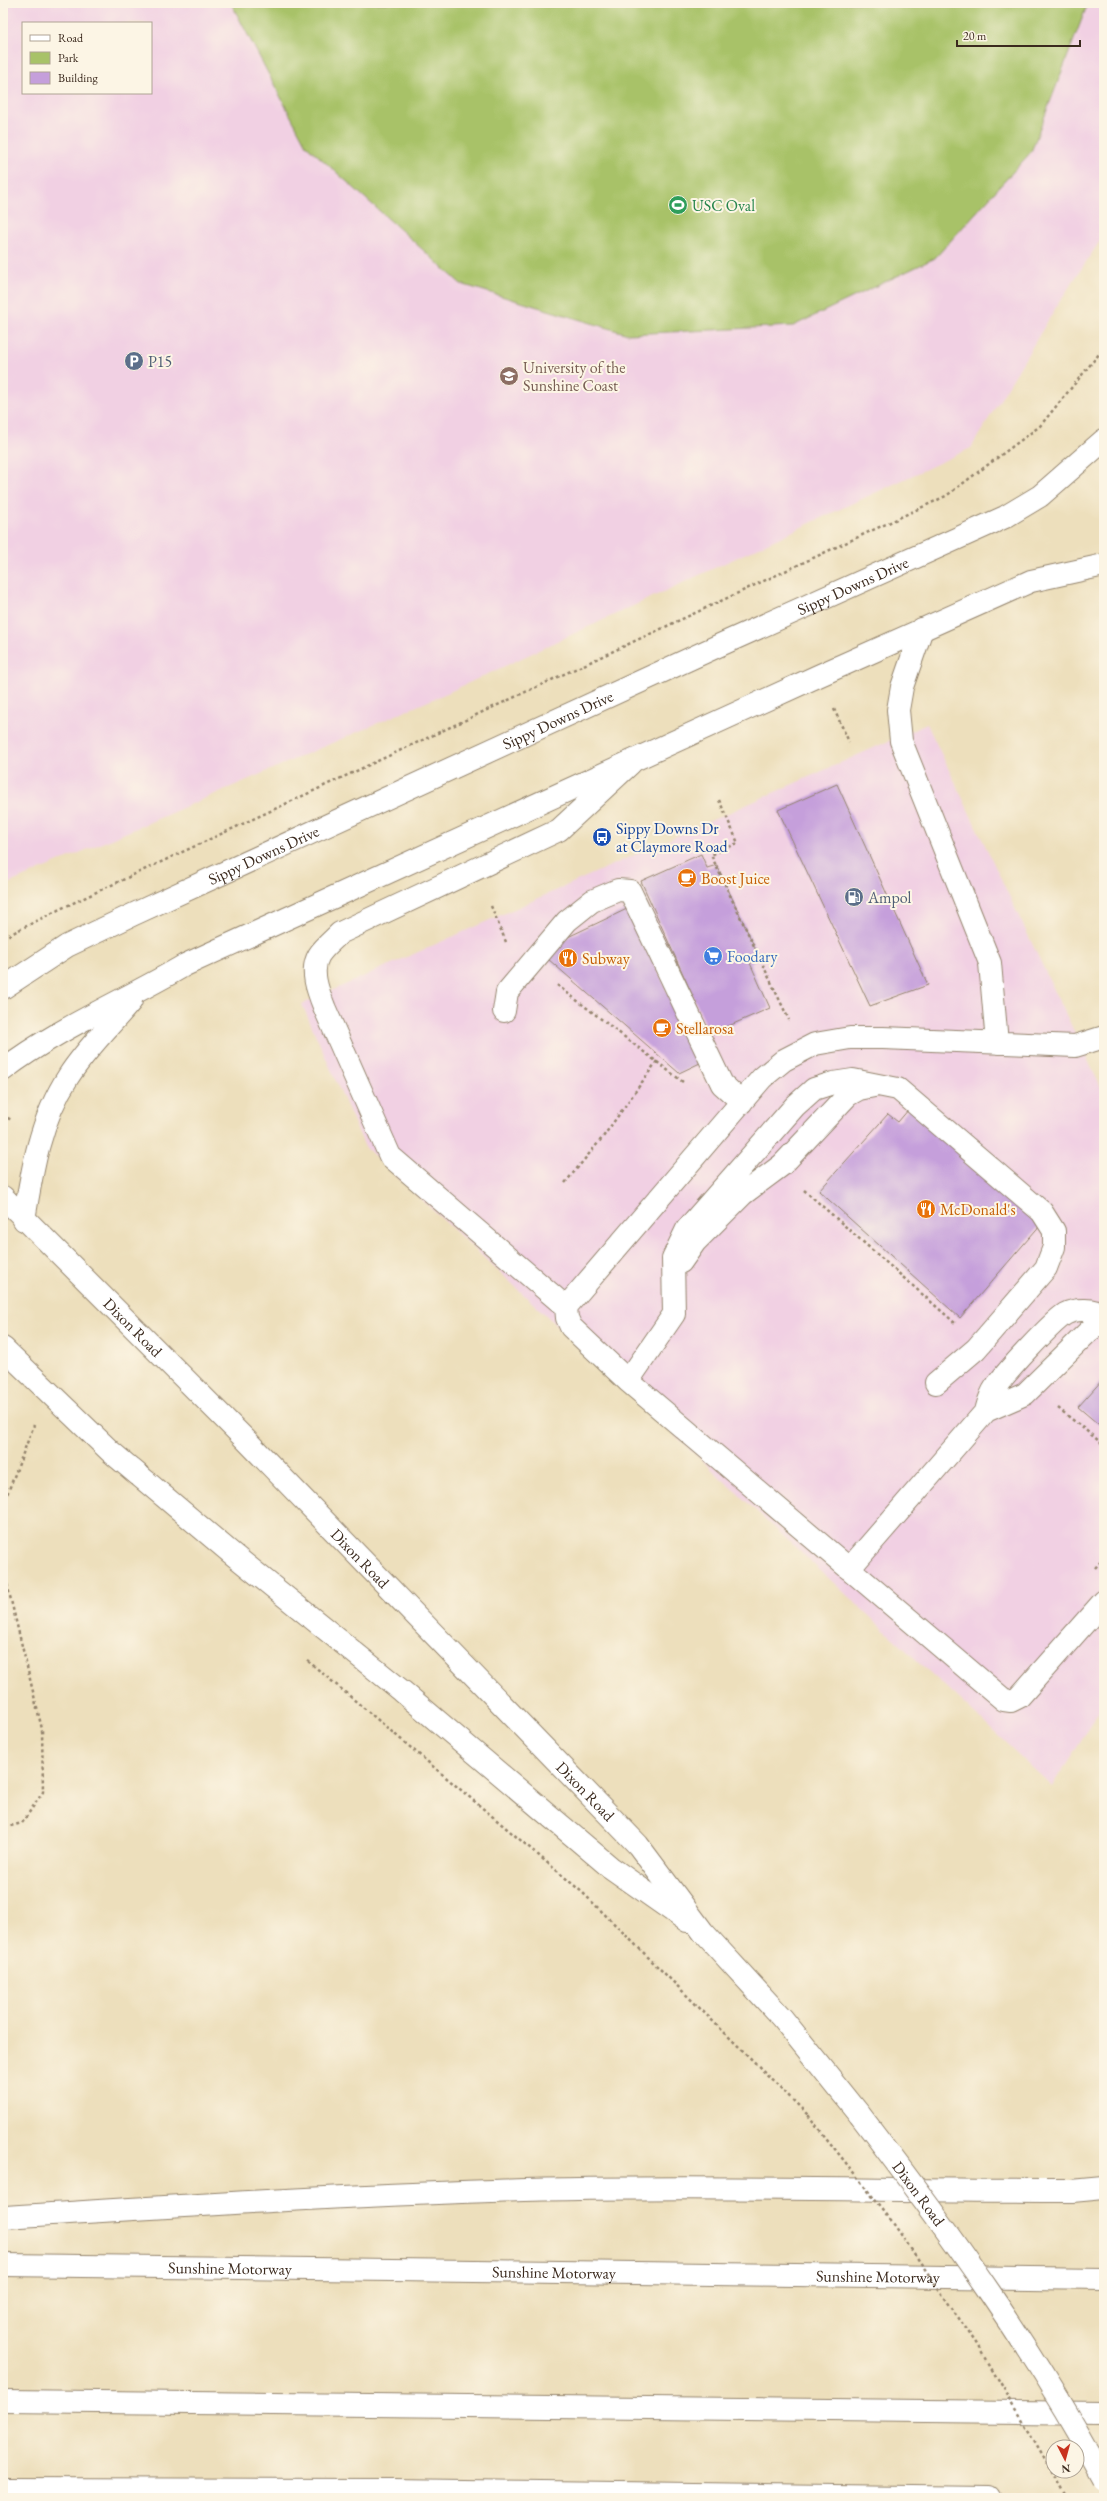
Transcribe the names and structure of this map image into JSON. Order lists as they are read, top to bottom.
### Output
{
  "streets": {
    "main road": ["Sippy Downs Drive", "Dixon Road", "Sunshine Motorway"]
  },
  "places": {
    "sports": ["USC Oval"],
    "parking": ["P15"],
    "school or university": ["University of the Sunshine Coast"],
    "bus stop": ["Sippy Downs Dr at Claymore Road"],
    "cafe": ["Boost Juice", "Stellarosa"],
    "fuel station": ["Ampol"],
    "supermarket": ["Foodary"],
    "restaurant": ["Subway", "McDonald's"]
  },
  "legend": ["Road", "Park", "Building"],
  "scale_bar": "20 m",
  "north": "bottom"
}
